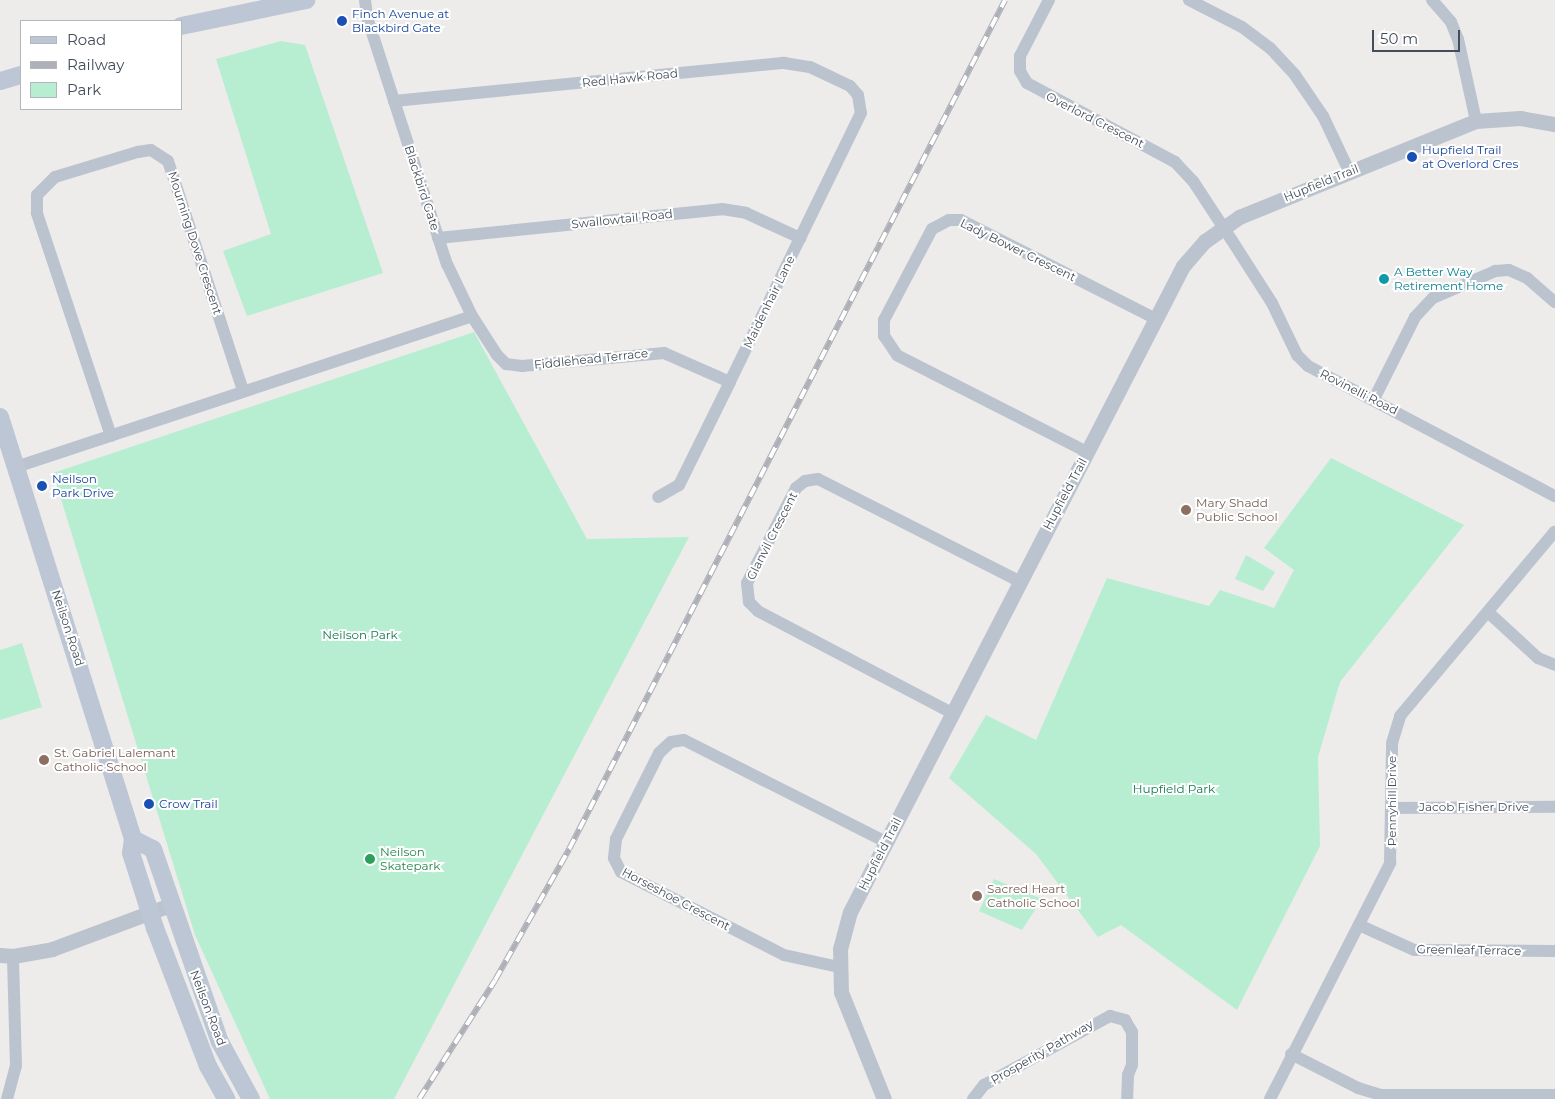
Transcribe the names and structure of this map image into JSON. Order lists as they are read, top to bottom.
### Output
{
  "streets": {
    "main road": ["Neilson Road"],
    "street": [
      "Red Hawk Road",
      "Overlord Crescent",
      "Hupfield Trail",
      "Blackbird Gate",
      "Swallowtail Road",
      "Mourning Dove Crescent",
      "Lady Bower Crescent",
      "Maidenhair Lane",
      "Fiddlehead Terrace",
      "Rovinelli Road",
      "Glanvil Crescent",
      "Pennyhill Drive",
      "Jacob Fisher Drive",
      "Horseshoe Crescent",
      "Greenleaf Terrace",
      "Prosperity Pathway"
    ]
  },
  "crossings": [
    ["Red Hawk Road", "Blackbird Gate"],
    ["Red Hawk Road", "Maidenhair Lane"],
    ["Overlord Crescent", "Hupfield Trail"],
    ["Overlord Crescent", "Rovinelli Road"],
    ["Hupfield Trail", "Lady Bower Crescent"],
    ["Hupfield Trail", "Rovinelli Road"],
    ["Hupfield Trail", "Glanvil Crescent"],
    ["Hupfield Trail", "Horseshoe Crescent"],
    ["Blackbird Gate", "Swallowtail Road"],
    ["Blackbird Gate", "Fiddlehead Terrace"],
    ["Swallowtail Road", "Maidenhair Lane"],
    ["Maidenhair Lane", "Fiddlehead Terrace"],
    ["Pennyhill Drive", "Jacob Fisher Drive"],
    ["Pennyhill Drive", "Greenleaf Terrace"]
  ],
  "parks": ["Neilson Park", "Hupfield Park"],
  "places": [
    "Finch Avenue at Blackbird Gate",
    "Hupfield Trail at Overlord Cres",
    "A Better Way Retirement Home",
    "Neilson Park Drive",
    "Mary Shadd Public School",
    "St. Gabriel Lalemant Catholic School",
    "Crow Trail",
    "Neilson Skatepark",
    "Sacred Heart Catholic School"
  ],
  "legend": ["Road", "Railway", "Park"],
  "scale_bar": "50 m"
}
